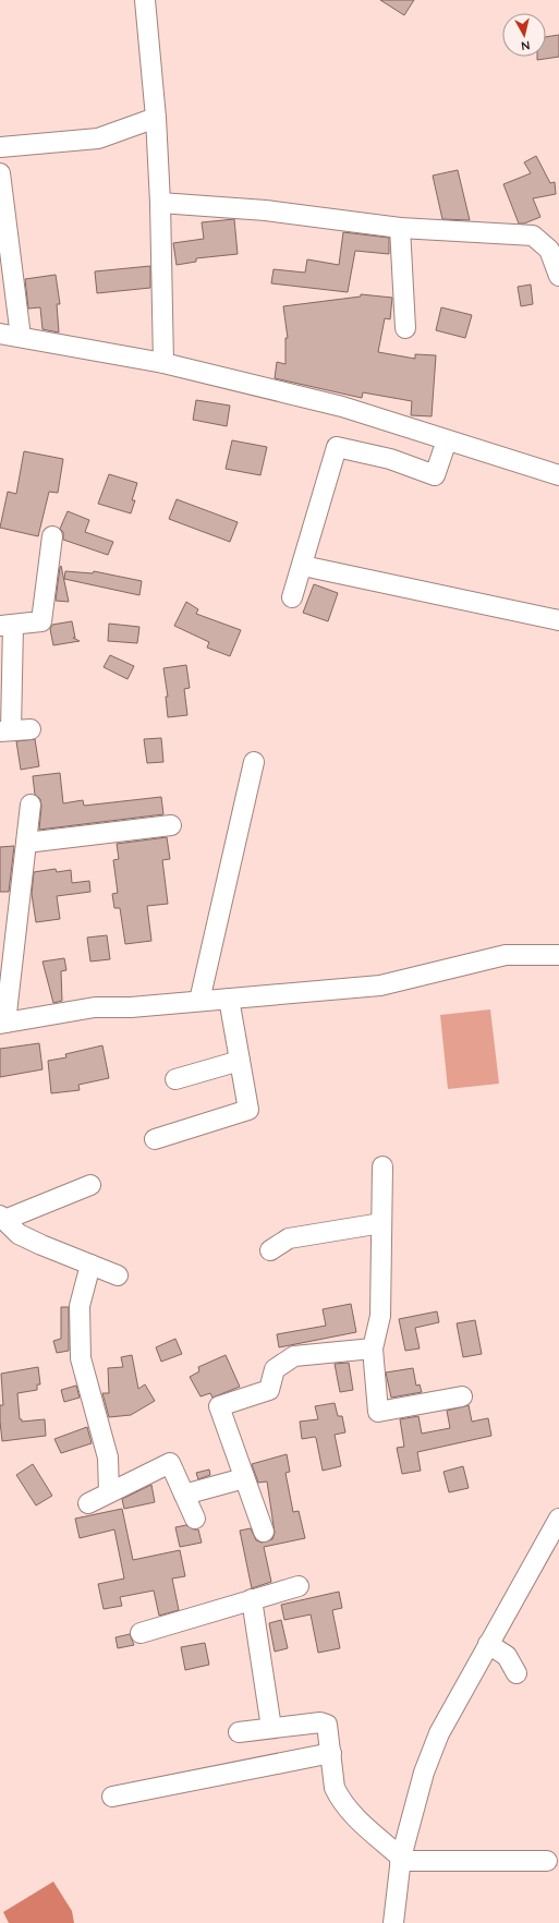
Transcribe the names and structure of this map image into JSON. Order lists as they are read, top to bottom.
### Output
{
  "north": "bottom"
}
